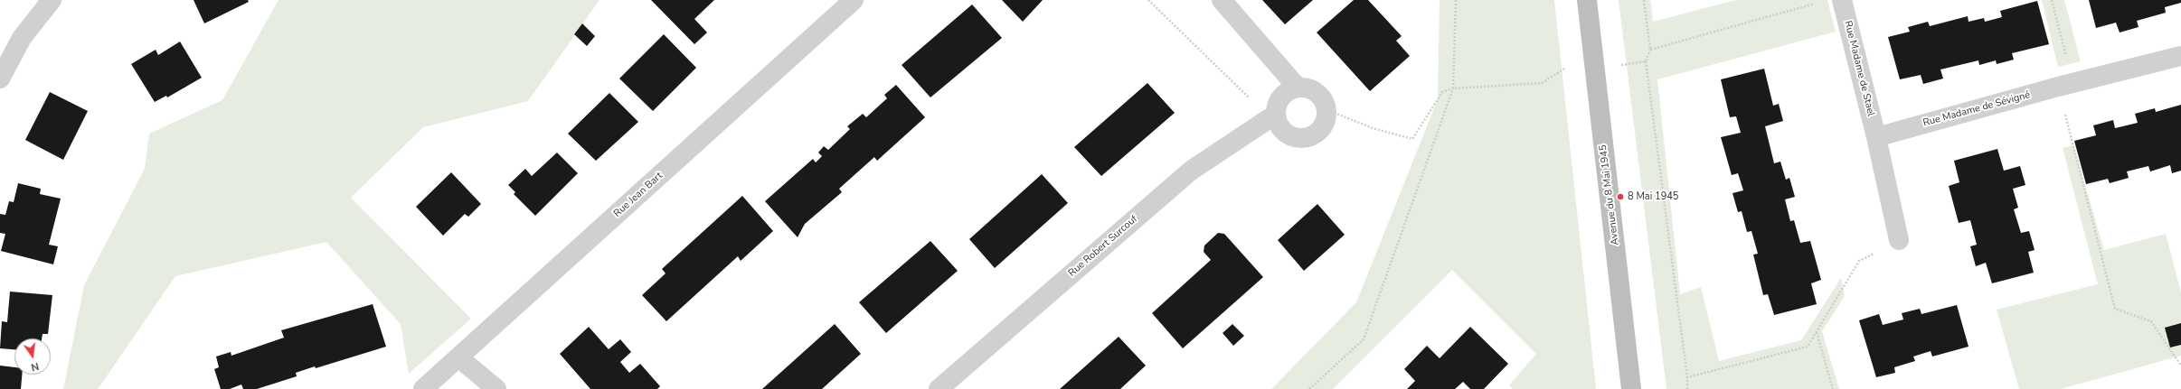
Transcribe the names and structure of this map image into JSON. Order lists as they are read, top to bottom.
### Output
{
  "streets": {
    "street": [
      "Rue Madame de Stael",
      "Rue Madame de Sévigné",
      "Rue Jean Bart",
      "Avenue du 8 Mai 1945",
      "Rue Robert Surcouf"
    ]
  },
  "crossings": [
    ["Rue Madame de Stael", "Rue Madame de Sévigné"]
  ],
  "places": ["8 Mai 1945"],
  "north": "bottom"
}
